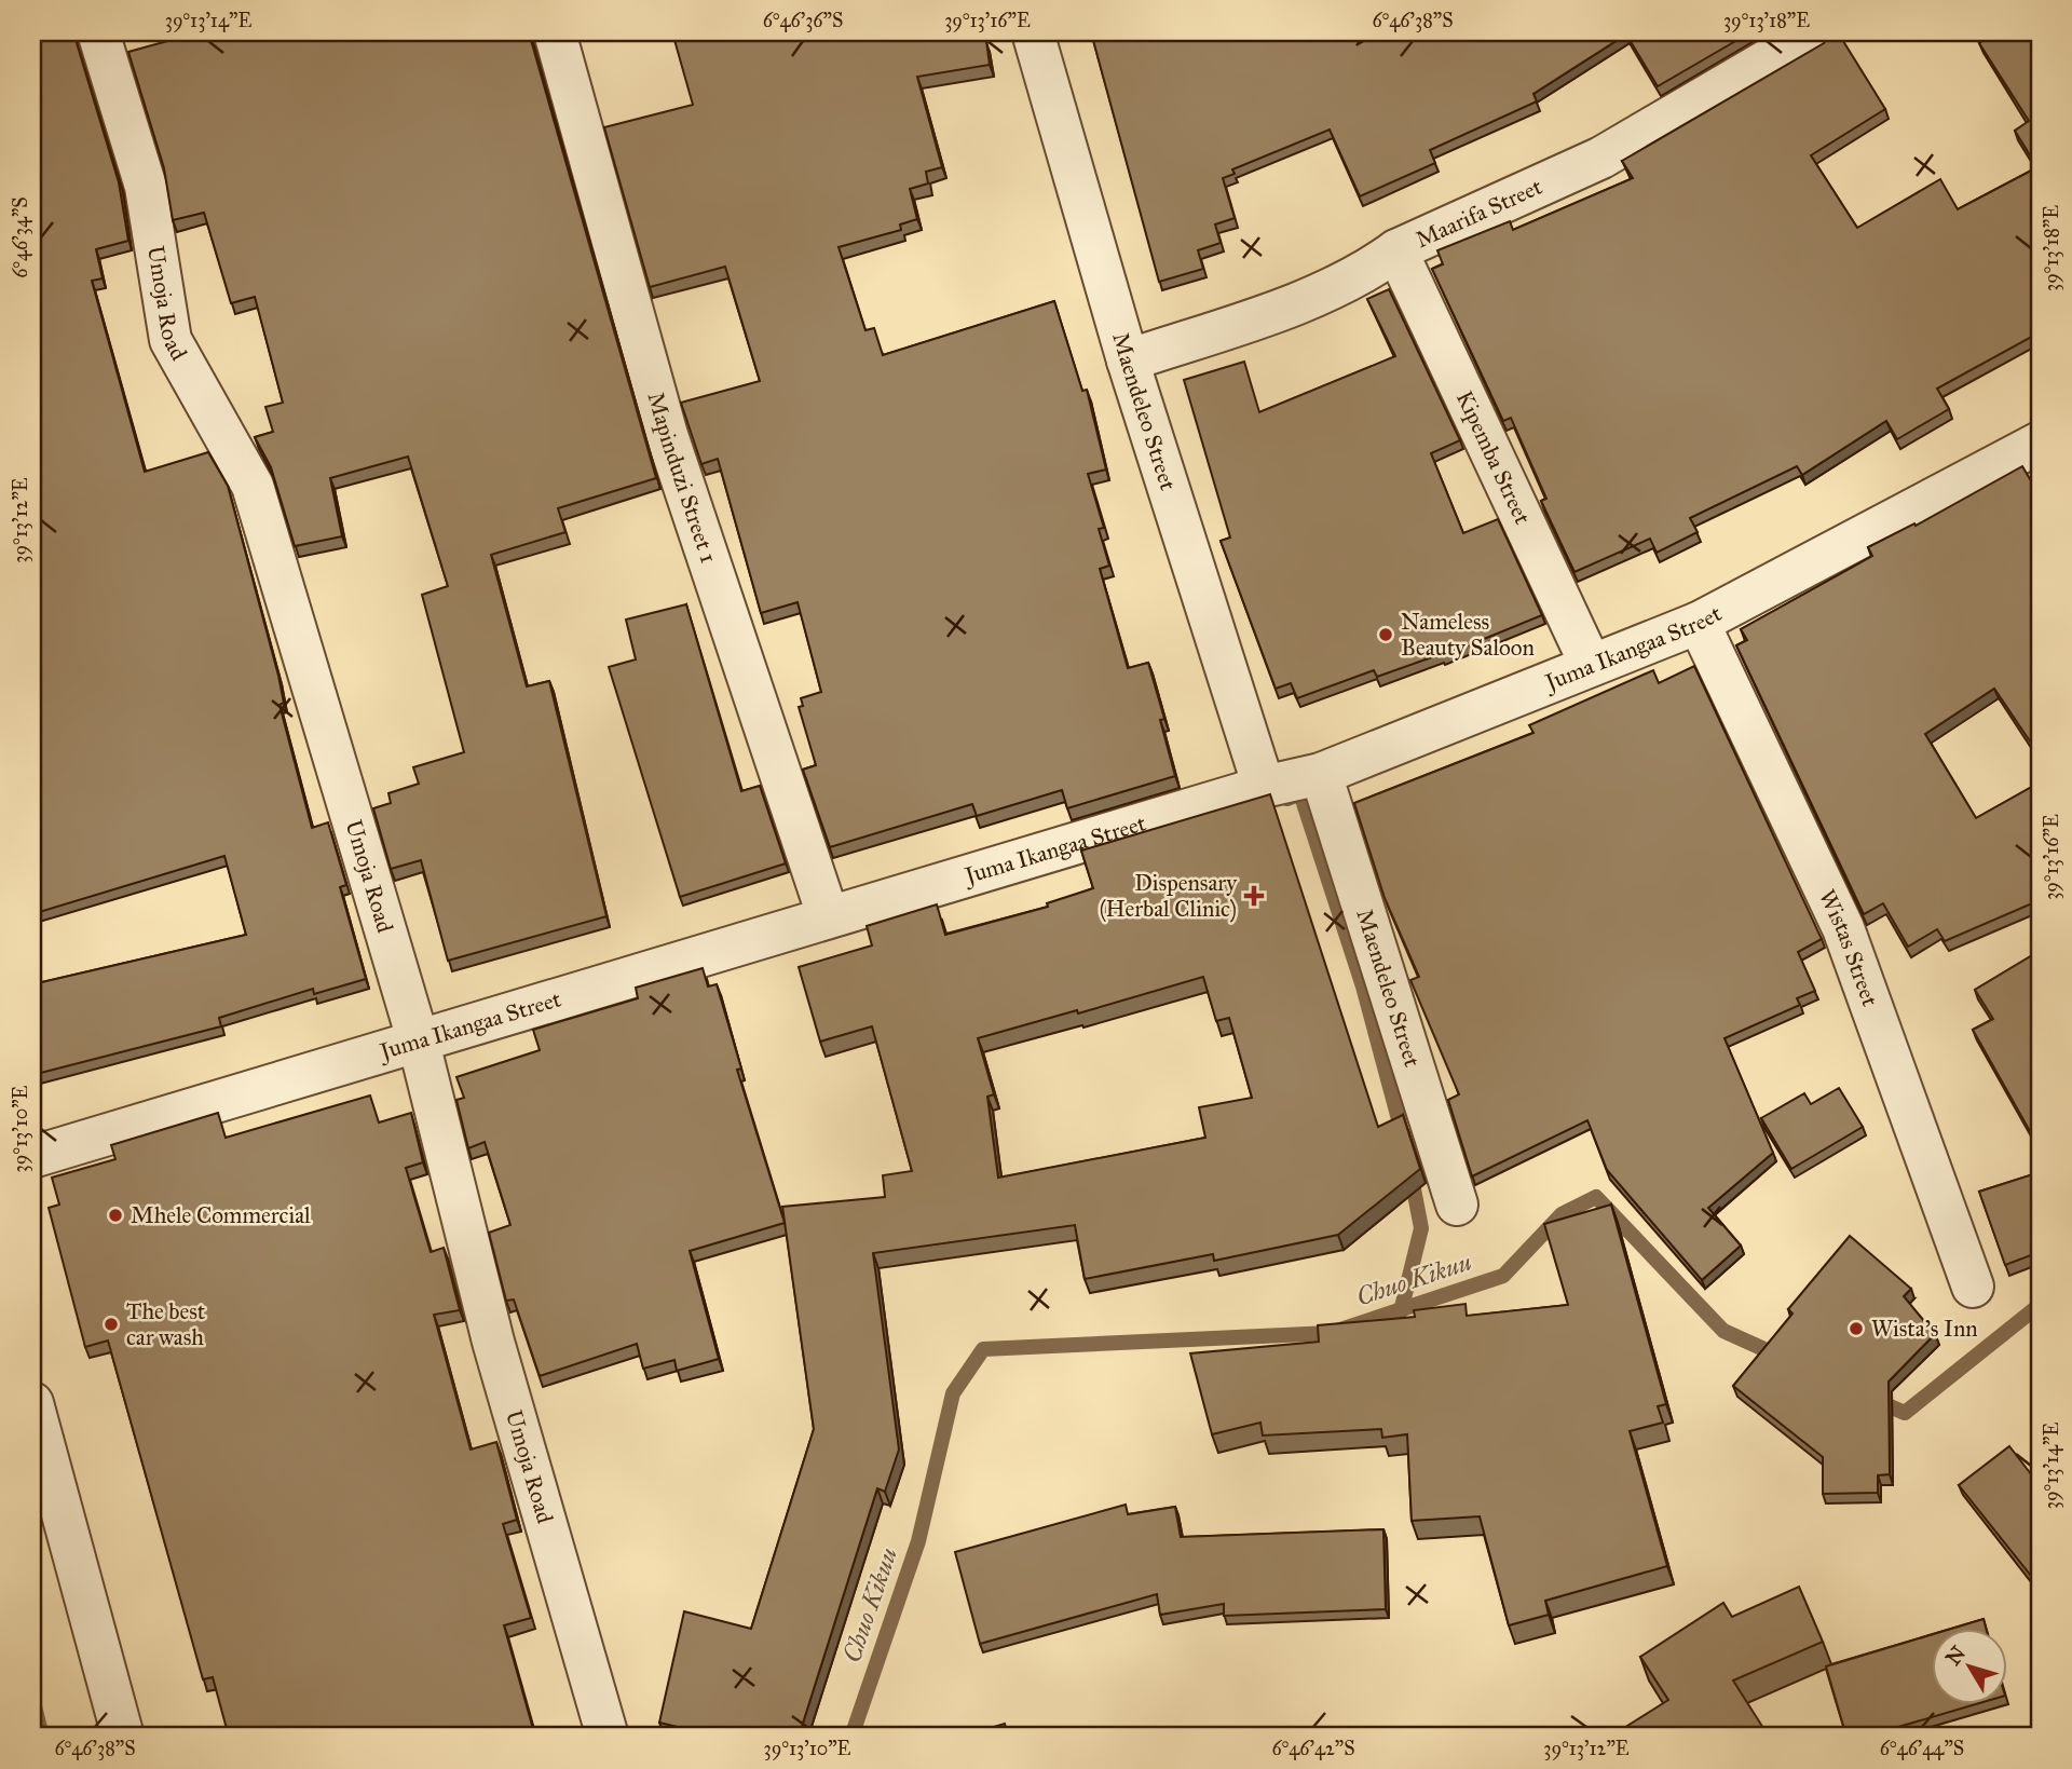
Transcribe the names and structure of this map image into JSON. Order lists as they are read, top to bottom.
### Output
{
  "streets": {
    "street": [
      "Maarifa Street",
      "Umoja Road",
      "Maendeleo Street",
      "Kipemba Street",
      "Mapinduzi Street 1",
      "Juma Ikangaa Street",
      "Wistas Street"
    ]
  },
  "crossings": [
    ["Maarifa Street", "Maendeleo Street"],
    ["Maarifa Street", "Kipemba Street"],
    ["Umoja Road", "Juma Ikangaa Street"],
    ["Maendeleo Street", "Juma Ikangaa Street"],
    ["Kipemba Street", "Juma Ikangaa Street"],
    ["Mapinduzi Street 1", "Juma Ikangaa Street"],
    ["Juma Ikangaa Street", "Wistas Street"]
  ],
  "water": ["Chuo Kikuu"],
  "places": {
    "other": [
      "Nameless Beauty Saloon",
      "Mhele Commercial",
      "The best car wash",
      "Wista's Inn"
    ],
    "health": ["Dispensary (Herbal Clinic)"]
  },
  "north": "top left",
  "coordinates": [
    "39°13'14\"E",
    "6°46'36\"S",
    "39°13'16\"E",
    "6°46'38\"S",
    "39°13'18\"E",
    "6°46'34\"S",
    "39°13'12\"E",
    "39°13'10\"E",
    "6°46'42\"S",
    "6°46'44\"S"
  ]
}
